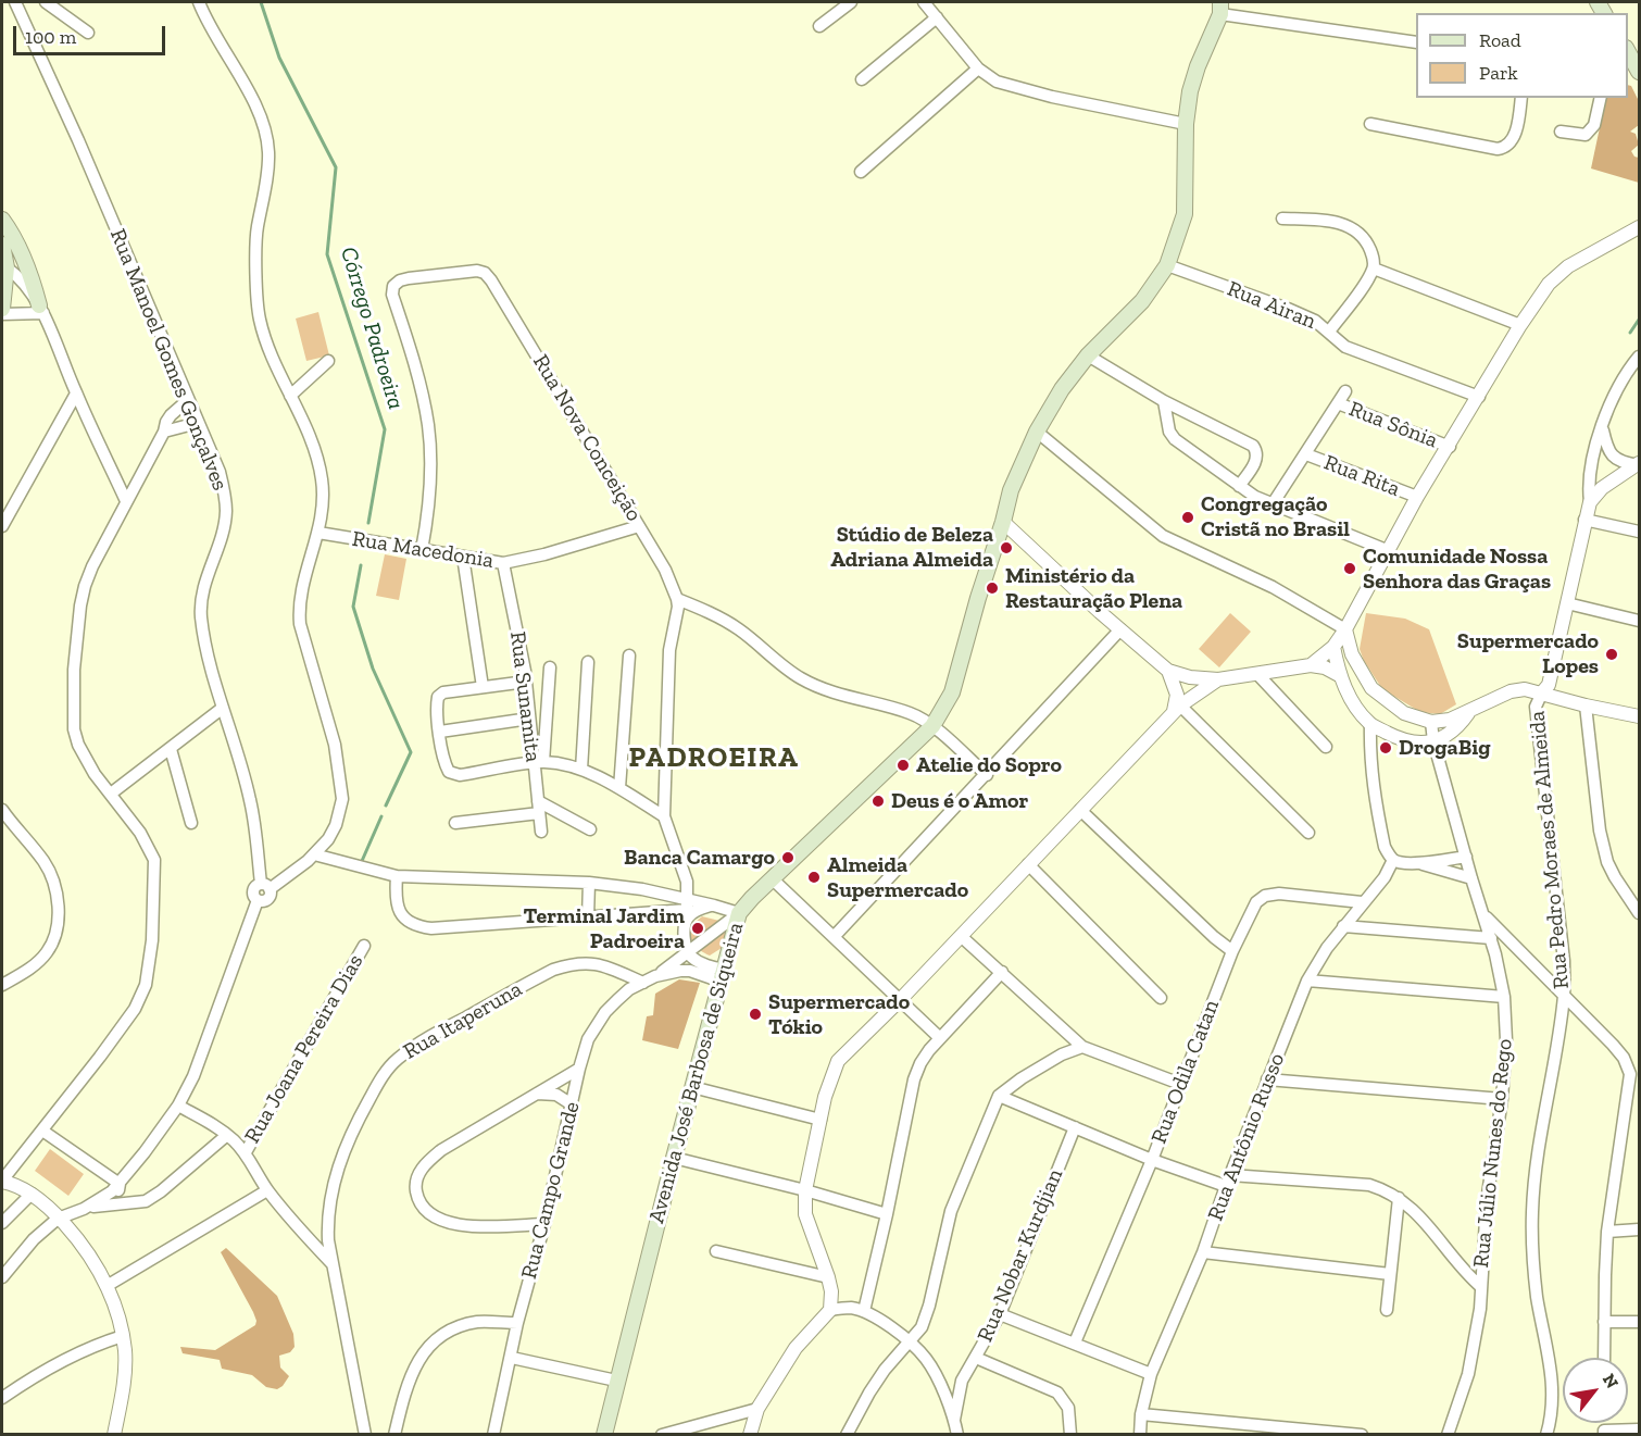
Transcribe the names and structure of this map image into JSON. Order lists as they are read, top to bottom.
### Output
{
  "streets": {
    "main road": ["Avenida José Barbosa de Siqueira"],
    "street": [
      "Rua Airan",
      "Rua Manoel Gomes Gonçalves",
      "Rua Sônia",
      "Rua Nova Conceição",
      "Rua Rita",
      "Rua Macedonia",
      "Rua Sunamita",
      "Rua Pedro Moraes de Almeida",
      "Rua Itaperuna",
      "Rua Joana Pereira Dias",
      "Rua Odila Catan",
      "Rua Antônio Russo",
      "Rua Júlio Nunes do Rego",
      "Rua Campo Grande",
      "Rua Nobar Kurdjian"
    ]
  },
  "crossings": [
    ["Rua Airan", "Avenida José Barbosa de Siqueira"],
    ["Rua Manoel Gomes Gonçalves", "Rua Joana Pereira Dias"],
    ["Rua Nova Conceição", "Rua Macedonia"],
    ["Rua Macedonia", "Rua Sunamita"],
    ["Rua Itaperuna", "Rua Joana Pereira Dias"],
    ["Rua Itaperuna", "Rua Campo Grande"],
    ["Rua Odila Catan", "Rua Antônio Russo"],
    ["Avenida José Barbosa de Siqueira", "Rua Campo Grande"]
  ],
  "districts": ["PADROEIRA"],
  "water": ["Córrego Padroeira"],
  "places": [
    "Congregação Cristã no Brasil",
    "Stúdio de Beleza Adriana Almeida",
    "Comunidade Nossa Senhora das Graças",
    "Ministério da Restauração Plena",
    "Supermercado Lopes",
    "DrogaBig",
    "Atelie do Sopro",
    "Deus é o Amor",
    "Banca Camargo",
    "Almeida Supermercado",
    "Terminal Jardim Padroeira",
    "Supermercado Tókio"
  ],
  "legend": ["Road", "Park"],
  "scale_bar": "100 m",
  "north": "top right"
}
